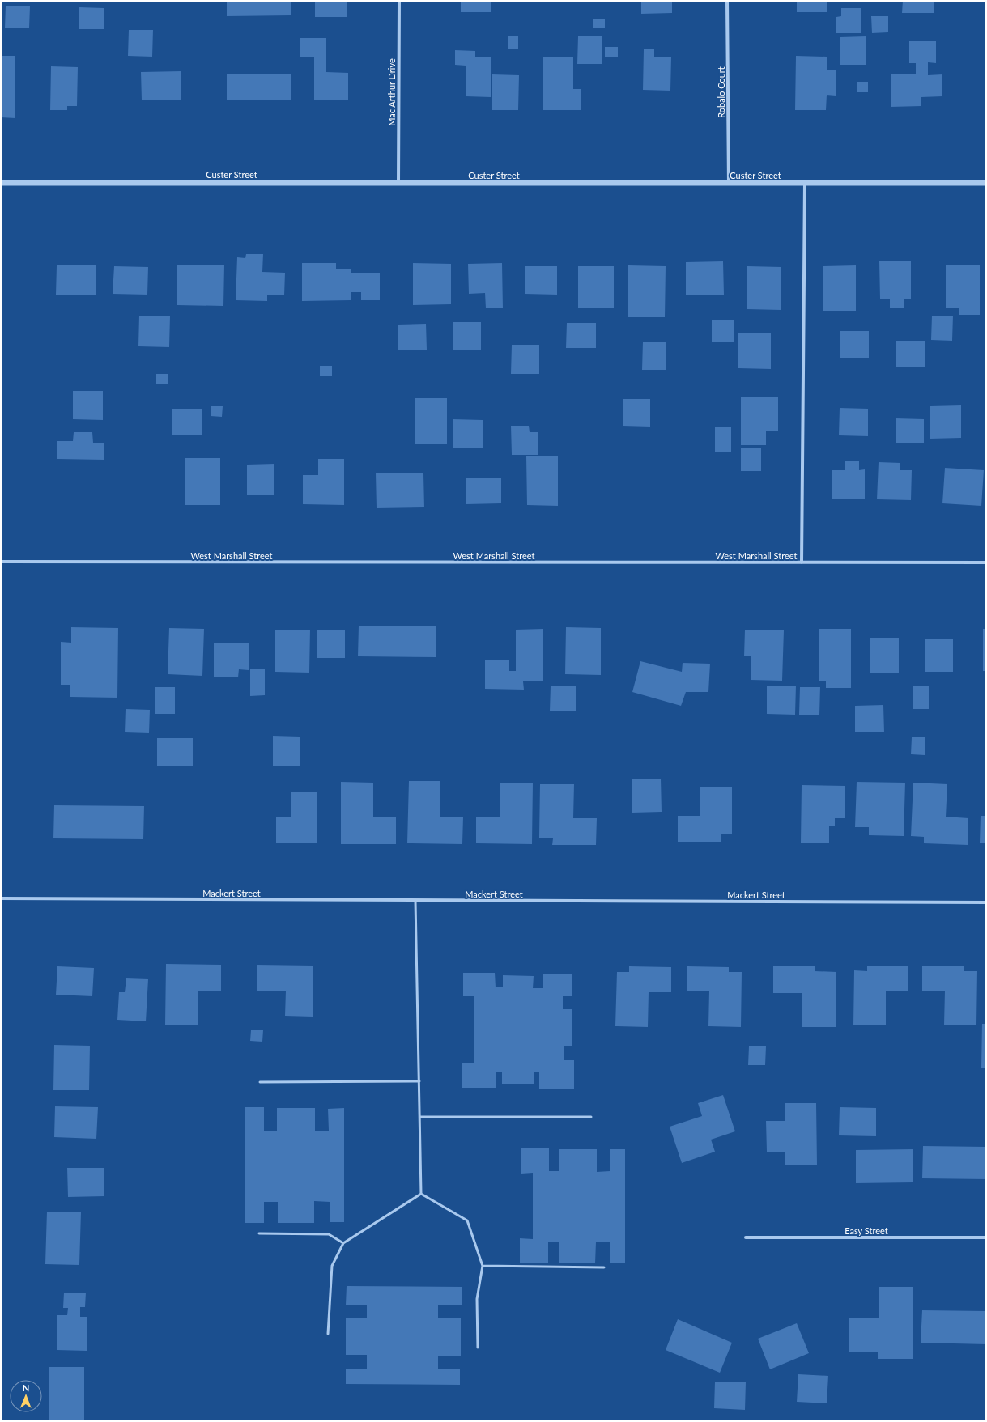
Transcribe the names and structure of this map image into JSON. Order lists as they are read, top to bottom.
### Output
{
  "streets": {
    "street": [
      "Mac Arthur Drive",
      "Robalo Court",
      "Custer Street",
      "West Marshall Street",
      "Mackert Street",
      "Easy Street"
    ]
  },
  "crossings": [
    ["Mac Arthur Drive", "Custer Street"],
    ["Robalo Court", "Custer Street"]
  ],
  "north": "top"
}
